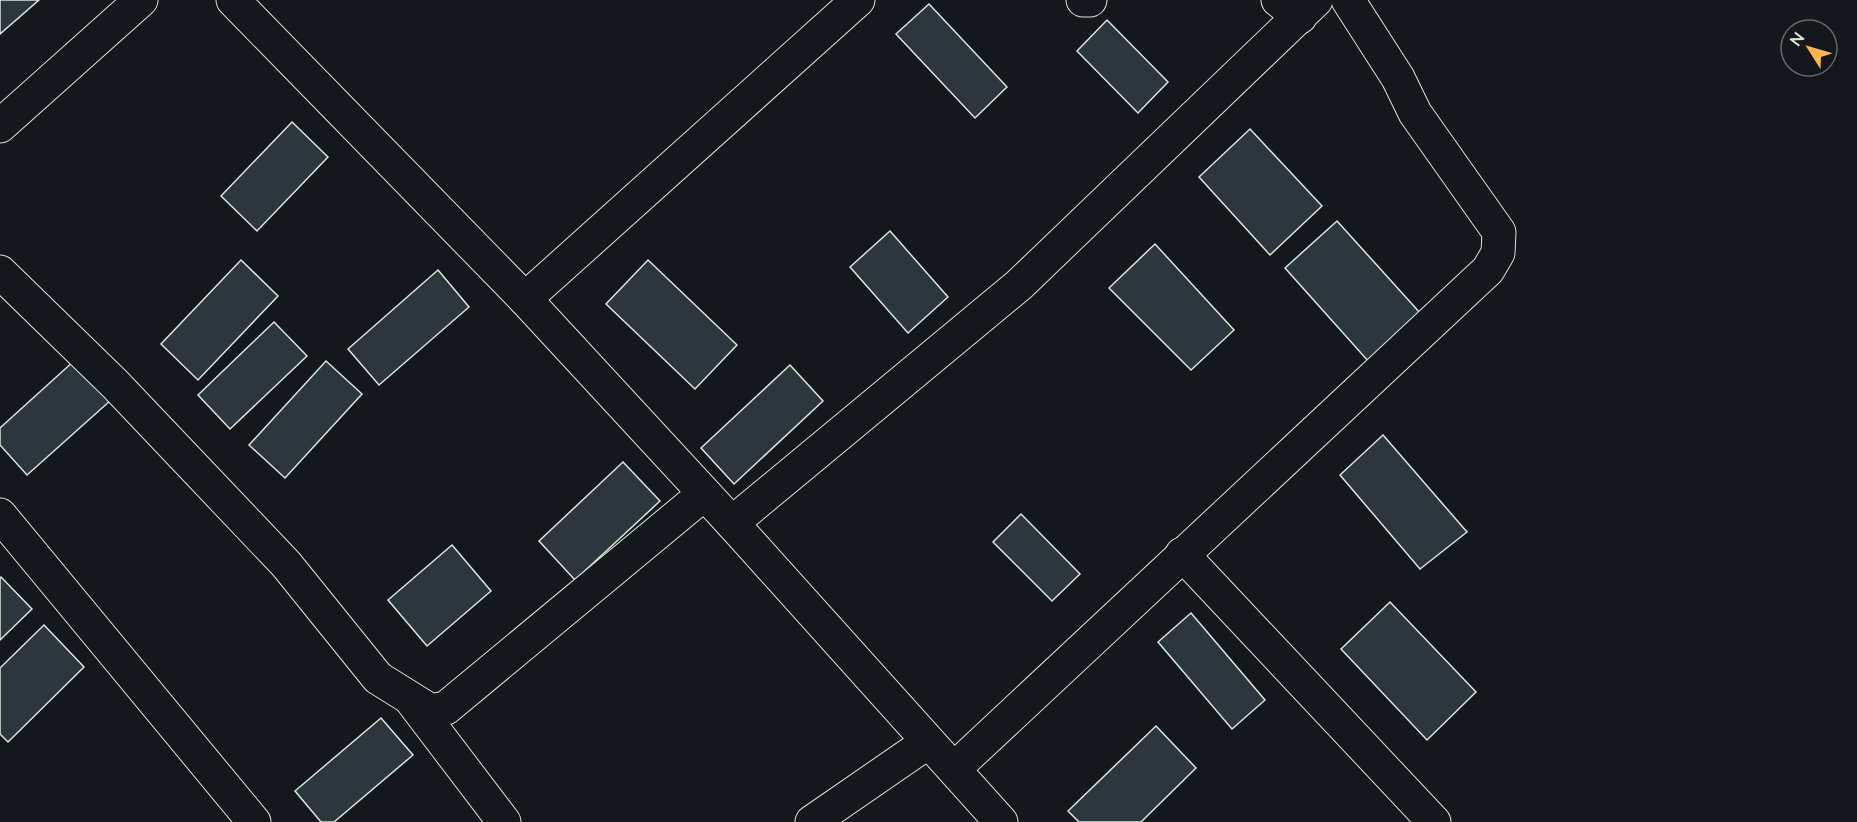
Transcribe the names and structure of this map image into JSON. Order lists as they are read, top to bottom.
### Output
{
  "north": "top left"
}
